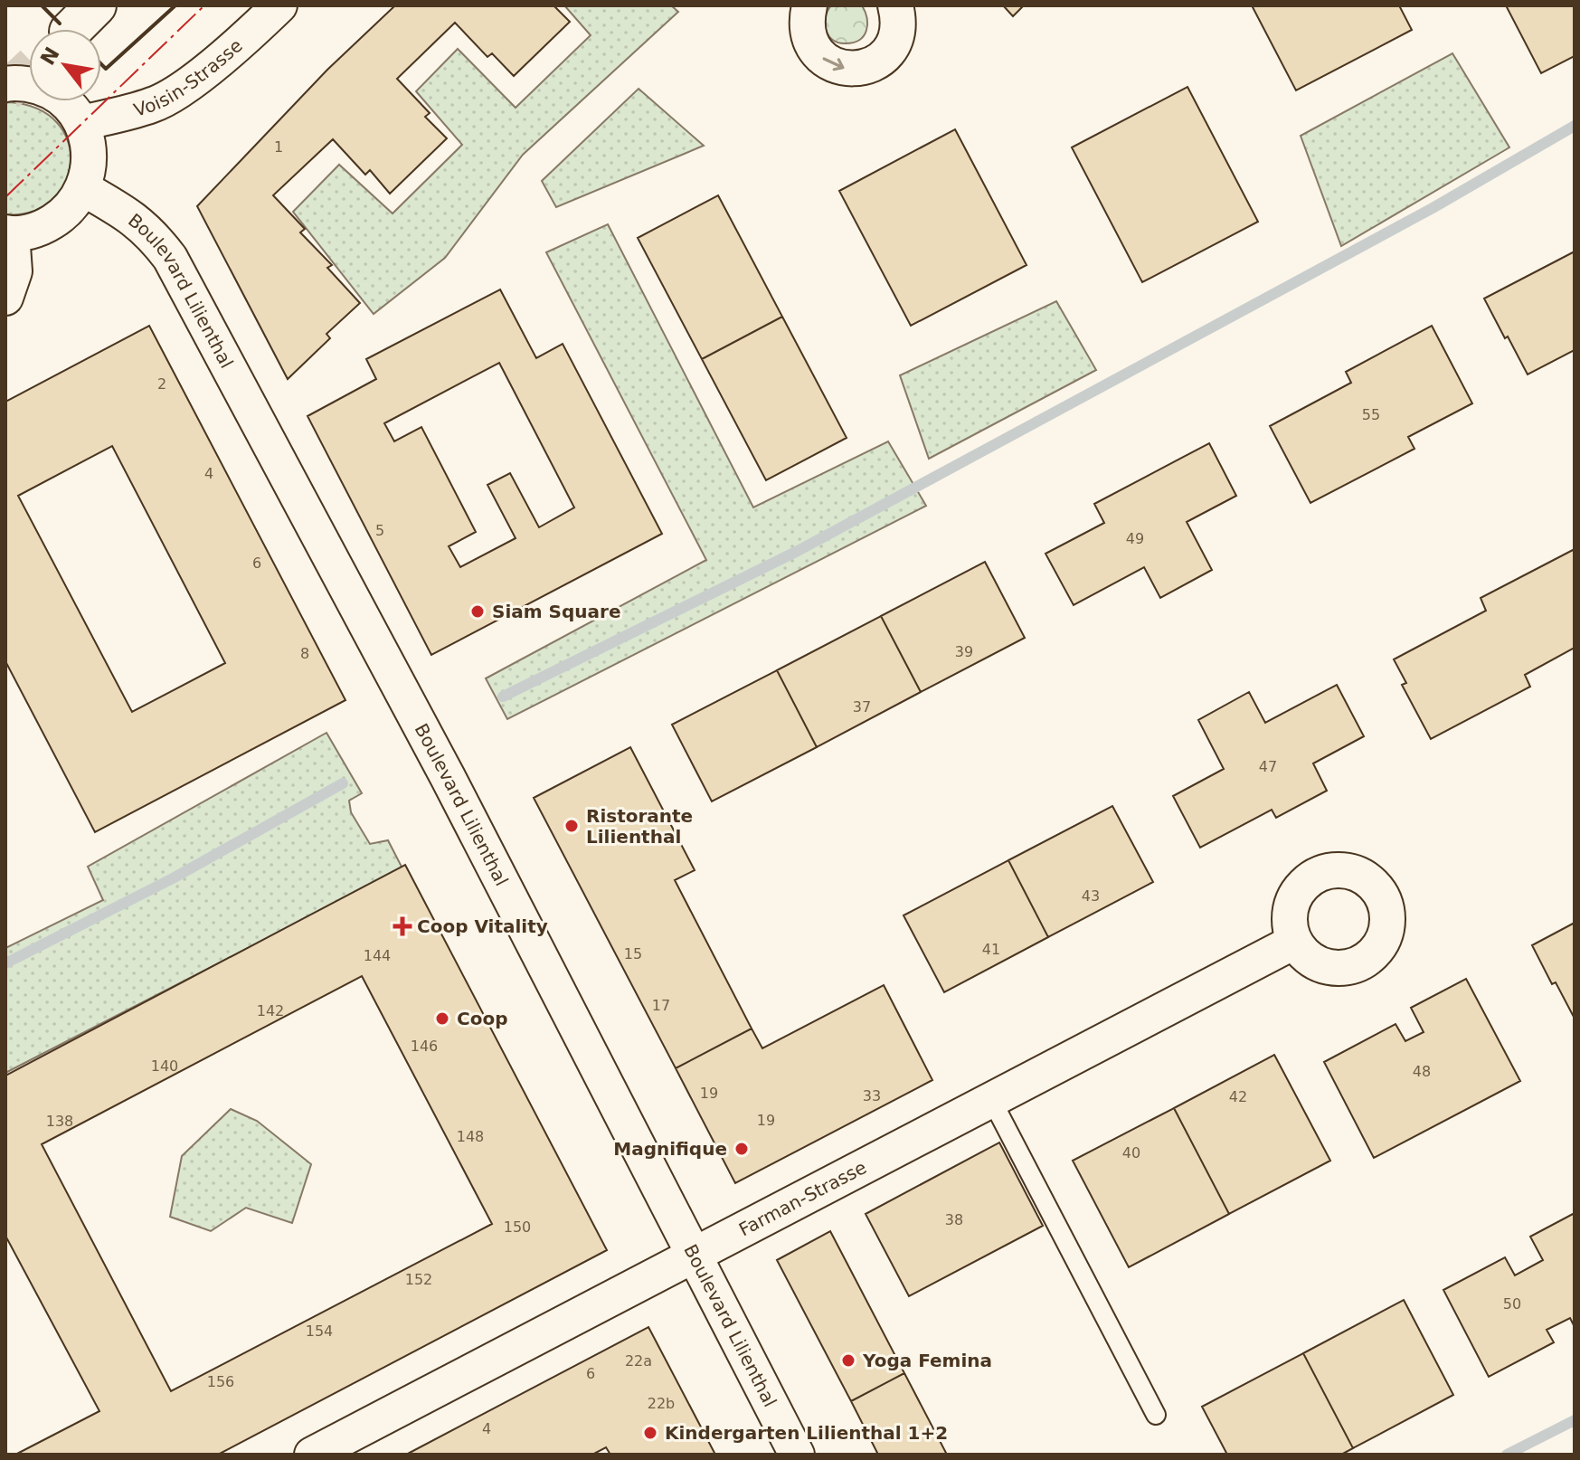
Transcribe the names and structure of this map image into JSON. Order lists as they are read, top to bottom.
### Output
{
  "streets": {
    "street": ["Voisin-Strasse", "Boulevard Lilienthal", "Farman-Strasse"]
  },
  "crossings": [
    ["Boulevard Lilienthal", "Farman-Strasse"]
  ],
  "places": {
    "other": [
      "Siam Square",
      "Ristorante Lilienthal",
      "Coop",
      "Magnifique",
      "Yoga Femina",
      "Kindergarten Lilienthal 1+2"
    ],
    "health": ["Coop Vitality"]
  },
  "house_numbers": [
    "1",
    "2",
    "55",
    "4",
    "5",
    "49",
    "6",
    "39",
    "8",
    "37",
    "47",
    "43",
    "41",
    "15",
    "144",
    "17",
    "142",
    "146",
    "140",
    "48",
    "19",
    "33",
    "42",
    "19",
    "138",
    "148",
    "40",
    "38",
    "150",
    "152",
    "50",
    "154",
    "22a",
    "6",
    "156",
    "22b",
    "4"
  ],
  "north": "top left"
}
